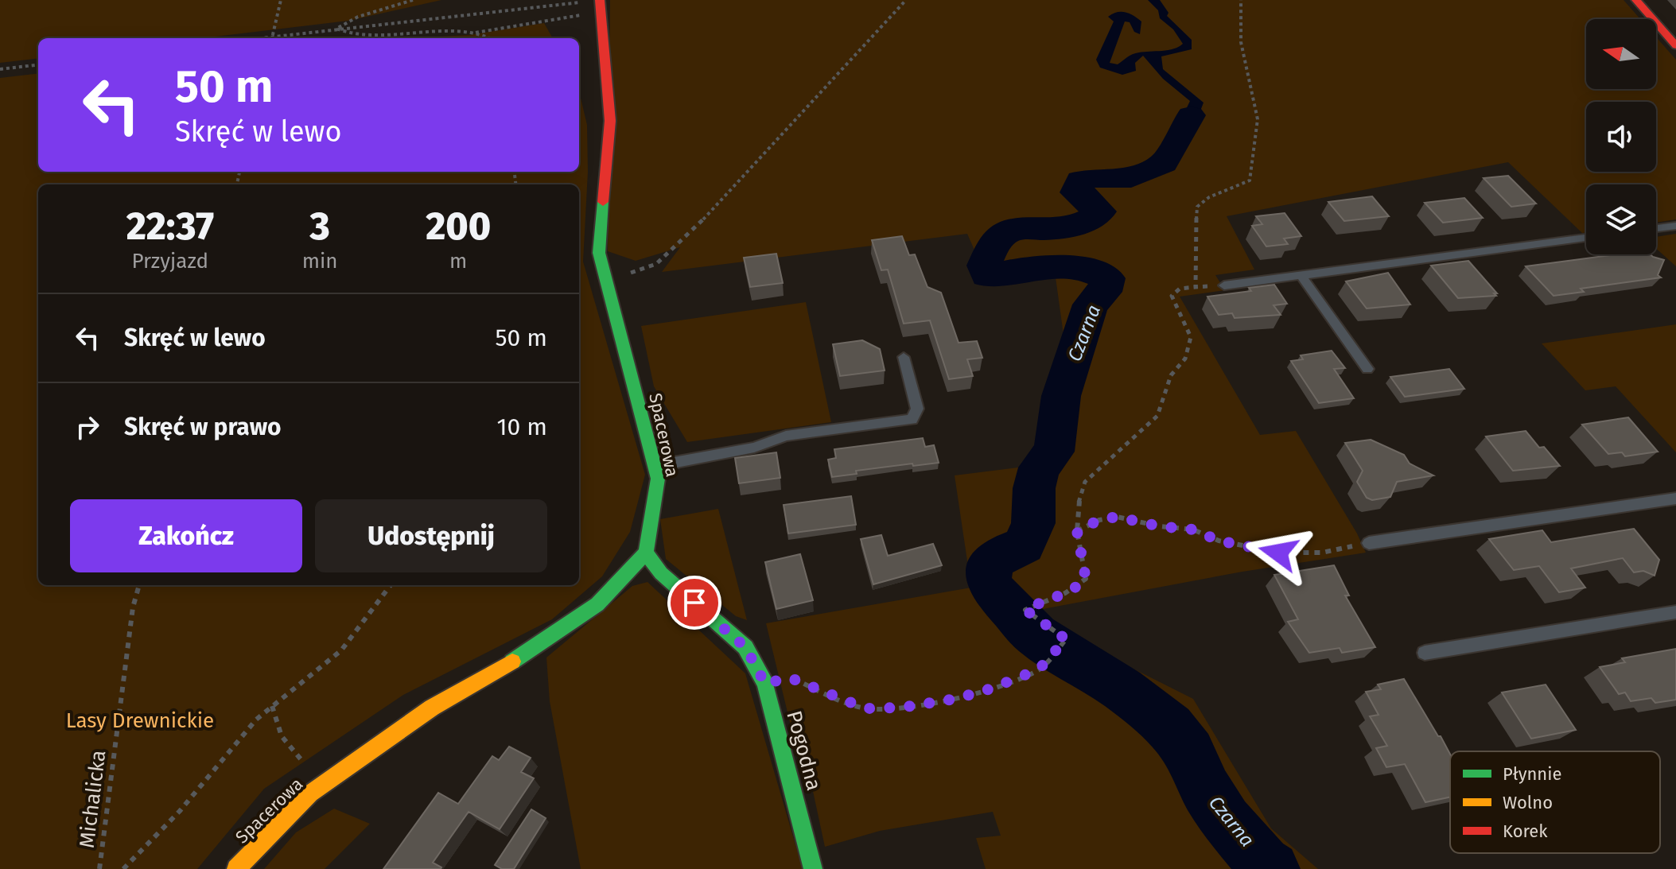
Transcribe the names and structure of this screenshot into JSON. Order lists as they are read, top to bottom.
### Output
{
  "streets": {
    "street": ["Spacerowa", "Pogodna"],
    "path": ["Michalicka"]
  },
  "crossings": [
    ["Spacerowa", "Pogodna"]
  ],
  "water": ["Czarna"],
  "parks": ["Lasy Drewnickie"],
  "legend": ["Płynnie", "Wolno", "Korek"],
  "north": "left",
  "page": {
    "turn": ["50 m", "Skręć w lewo"],
    "eta": [
      "22:37",
      "Przyjazd",
      "3",
      "min",
      "200",
      "m"
    ],
    "list": [
      {
        "name": "Skręć w lewo",
        "value": "50 m"
      },
      {
        "name": "Skręć w prawo",
        "value": "10 m"
      }
    ],
    "buttons": ["Zakończ", "Udostępnij"]
  }
}
